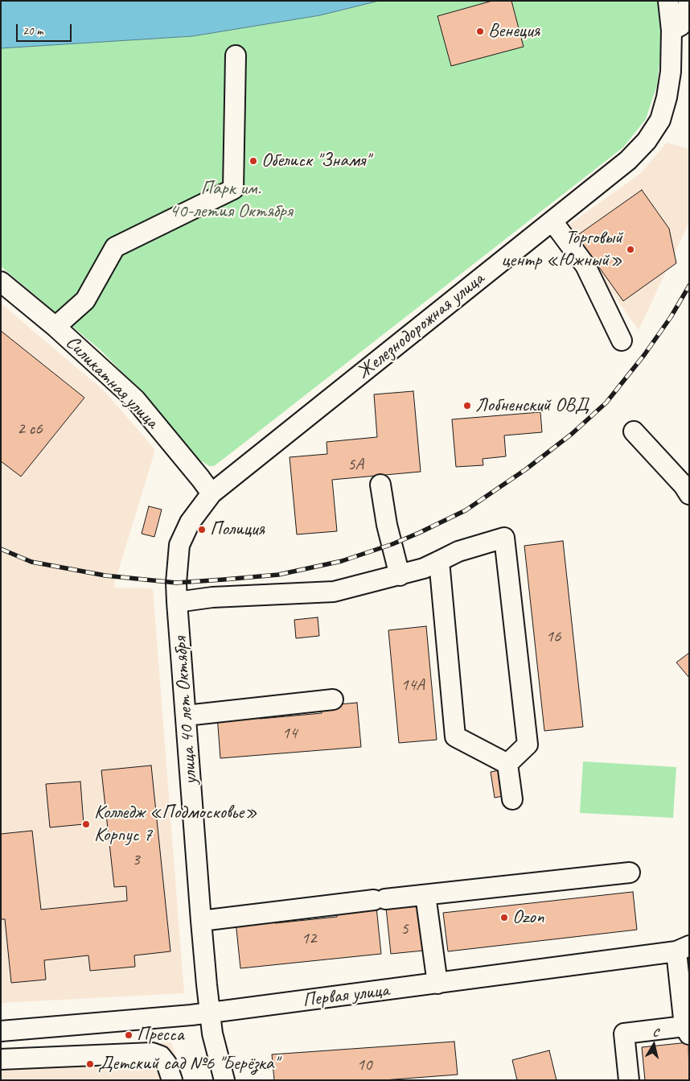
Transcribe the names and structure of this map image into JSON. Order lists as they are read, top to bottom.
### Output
{
  "streets": {
    "street": [
      "Железнодорожная улица",
      "Силикатная улица",
      "улица 40 лет Октября",
      "Первая улица"
    ]
  },
  "crossings": [
    ["Железнодорожная улица", "Силикатная улица"],
    ["Железнодорожная улица", "улица 40 лет Октября"],
    ["Силикатная улица", "улица 40 лет Октября"],
    ["улица 40 лет Октября", "Первая улица"]
  ],
  "parks": ["Парк им. 40-летия Октября"],
  "places": [
    "Венеция",
    "Обелиск \"Знамя\"",
    "Торговый центр «Южный»",
    "Лобненский ОВД",
    "Полиция",
    "Колледж «Подмосковье» Корпус 7",
    "Ozon",
    "Пресса",
    "Детский сад №6 \"Берёзка\""
  ],
  "house_numbers": [
    "2 с6",
    "5А",
    "16",
    "14А",
    "14",
    "3",
    "5",
    "12",
    "10"
  ],
  "scale_bar": "20 m",
  "north": "top"
}
